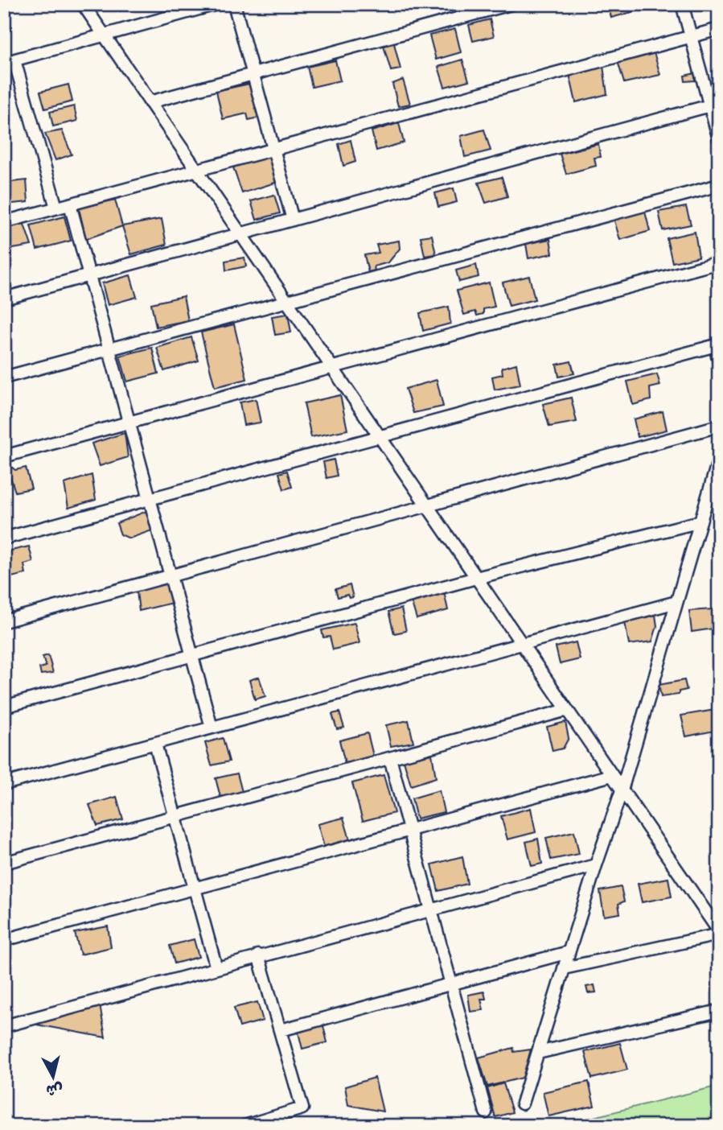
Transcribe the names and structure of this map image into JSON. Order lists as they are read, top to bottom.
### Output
{
  "north": "bottom"
}
